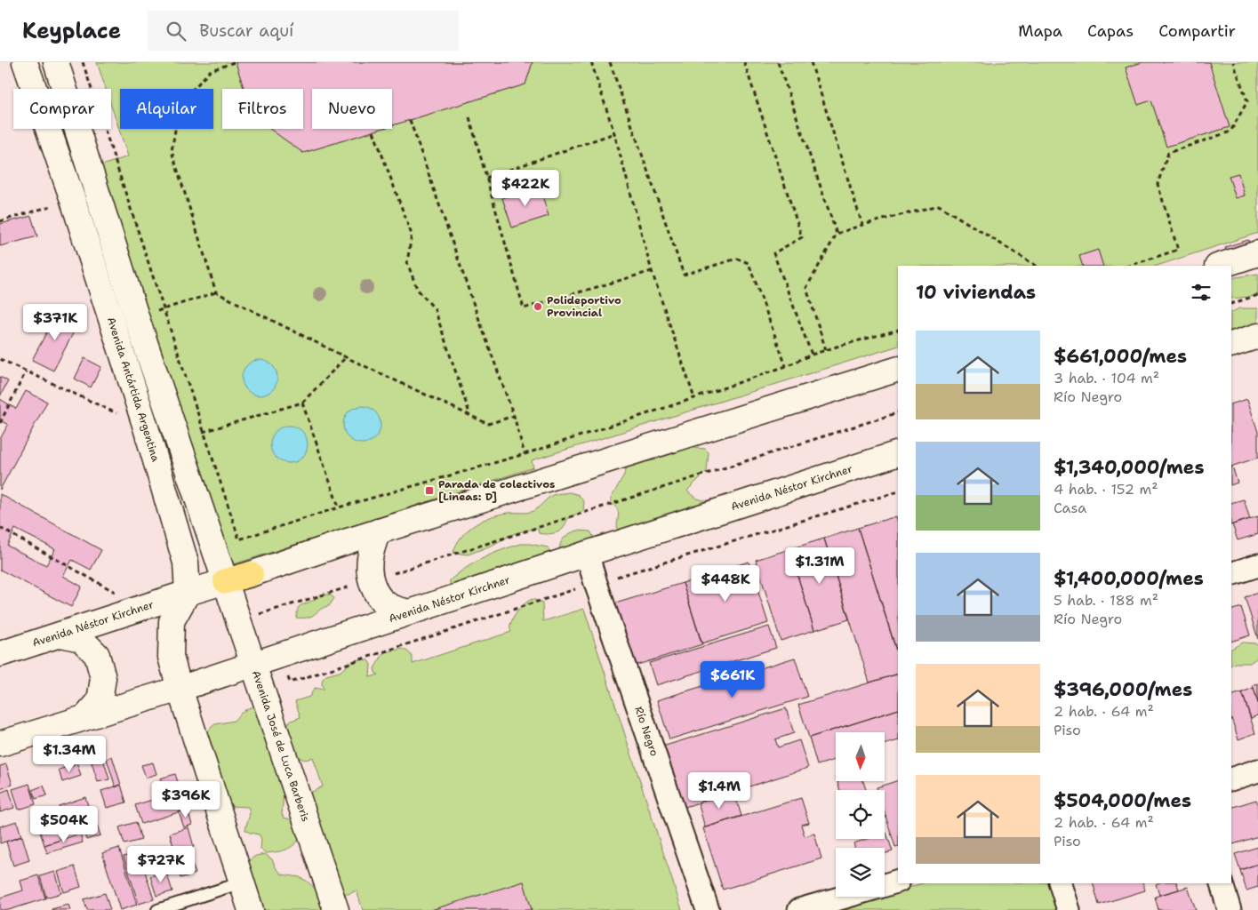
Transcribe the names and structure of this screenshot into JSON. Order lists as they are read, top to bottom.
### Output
{
  "streets": {
    "main road": ["Avenida Antártida Argentina", "Avenida Néstor Kirchner", "Avenida José de Luca Barberis"],
    "street": ["Río Negro"]
  },
  "crossings": [
    ["Avenida Antártida Argentina", "Avenida Néstor Kirchner"],
    ["Avenida Néstor Kirchner", "Río Negro"],
    ["Avenida Néstor Kirchner", "Avenida José de Luca Barberis"]
  ],
  "places": {
    "other": ["Polideportivo Provincial"],
    "transit": ["Parada de colectivos [Lineas: D]"]
  },
  "north": "bottom",
  "page": {
    "header": "Keyplace",
    "search": "Buscar aquí",
    "nav": ["Mapa", "Capas", "Compartir"],
    "chip": [
      "Comprar",
      "Alquilar",
      "Filtros",
      "Nuevo"
    ],
    "price": [
      "$422K",
      "$371K",
      "$1.31M",
      "$448K",
      "$661K",
      "$1.34M",
      "$1.4M",
      "$396K",
      "$504K",
      "$727K"
    ],
    "heading": "10 viviendas",
    "list": [
      {
        "name": "$661,000/mes",
        "note": "3 hab. · 104 m² · Río Negro"
      },
      {
        "name": "$1,340,000/mes",
        "note": "4 hab. · 152 m² · Casa"
      },
      {
        "name": "$1,400,000/mes",
        "note": "5 hab. · 188 m² · Río Negro"
      },
      {
        "name": "$396,000/mes",
        "note": "2 hab. · 64 m² · Piso"
      },
      {
        "name": "$504,000/mes",
        "note": "2 hab. · 64 m² · Piso"
      }
    ]
  }
}
